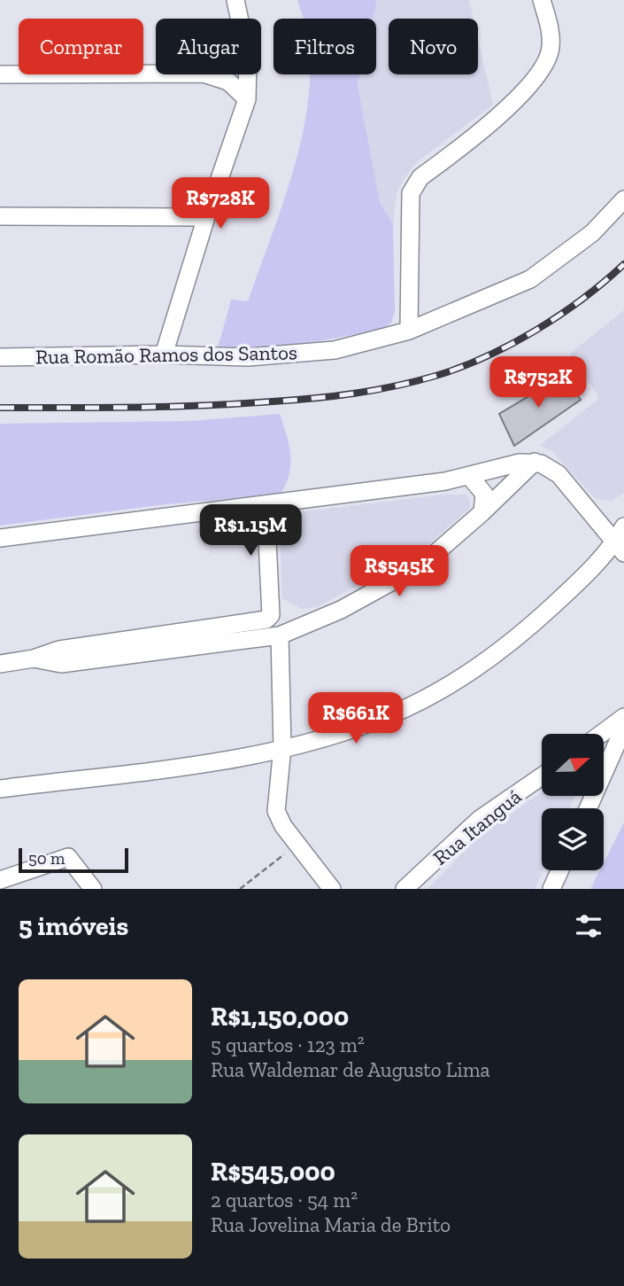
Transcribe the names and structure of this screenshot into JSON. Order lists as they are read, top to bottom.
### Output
{
  "streets": {
    "street": ["Rua Romão Ramos dos Santos", "Rua Itanguá"]
  },
  "scale_bar": "50 m",
  "north": "right",
  "page": {
    "chip": [
      "Comprar",
      "Alugar",
      "Filtros",
      "Novo"
    ],
    "price": [
      "R$728K",
      "R$752K",
      "R$1.15M",
      "R$545K",
      "R$661K"
    ],
    "scale": "50 m",
    "heading": "5 imóveis",
    "list": [
      {
        "name": "R$1,150,000",
        "note": "5 quartos · 123 m² · Rua Waldemar de Augusto Lima"
      },
      {
        "name": "R$545,000",
        "note": "2 quartos · 54 m² · Rua Jovelina Maria de Brito"
      }
    ]
  }
}
